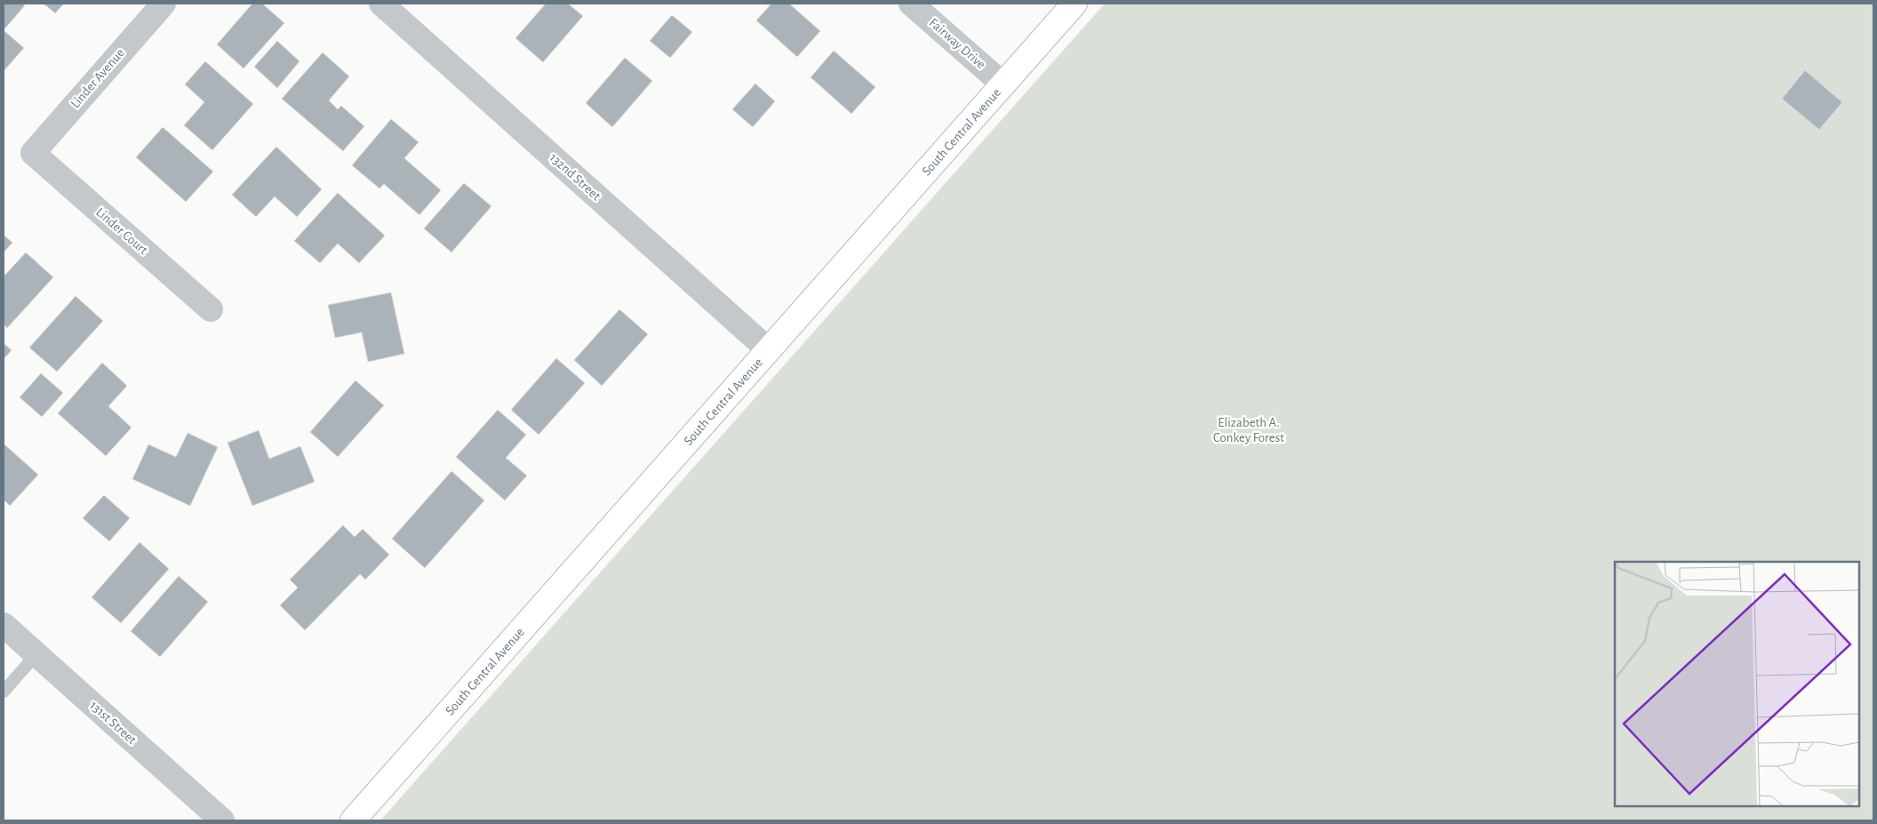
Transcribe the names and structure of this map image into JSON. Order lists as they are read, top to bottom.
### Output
{
  "streets": {
    "street": [
      "Fairway Drive",
      "Linder Avenue",
      "South Central Avenue",
      "132nd Street",
      "Linder Court",
      "131st Street"
    ]
  },
  "crossings": [
    ["Fairway Drive", "South Central Avenue"],
    ["Linder Avenue", "Linder Court"],
    ["South Central Avenue", "132nd Street"]
  ],
  "parks": ["Elizabeth A. Conkey Forest"]
}
